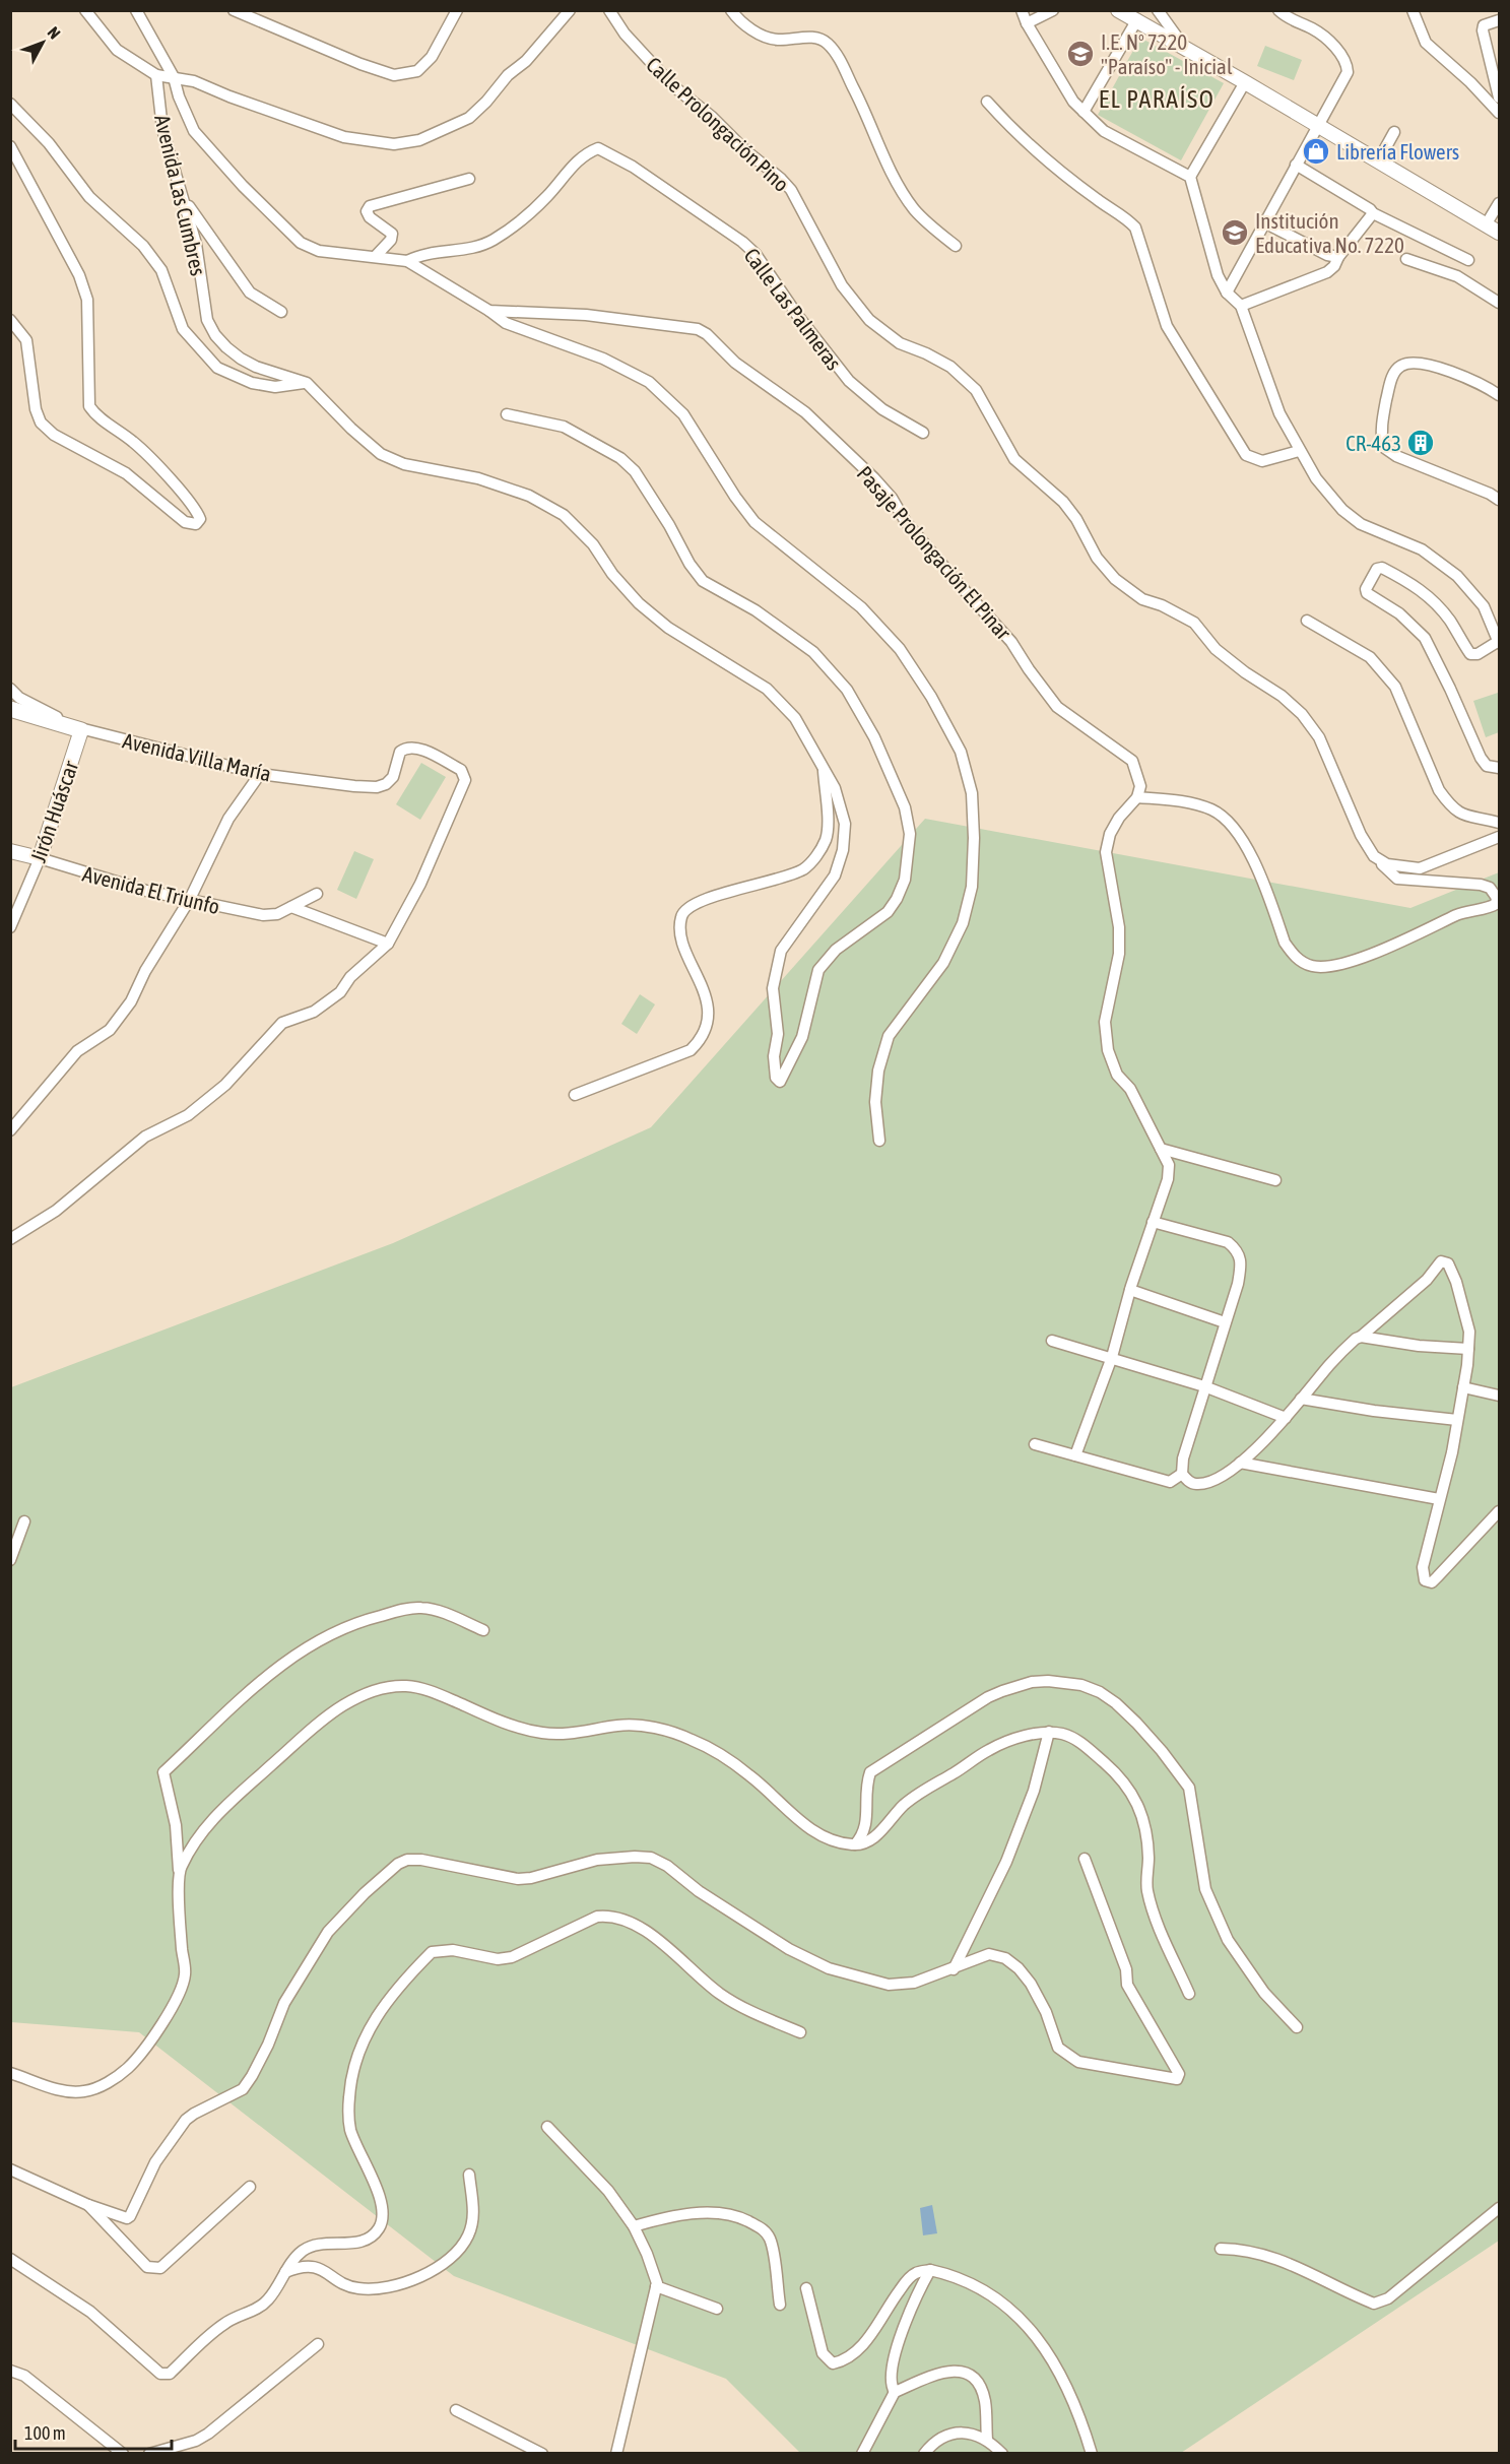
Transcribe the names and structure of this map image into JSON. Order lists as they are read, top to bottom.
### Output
{
  "streets": {
    "main road": ["Avenida Villa María"],
    "street": [
      "Calle Prolongación Pino",
      "Avenida Las Cumbres",
      "Calle Las Palmeras",
      "Pasaje Prolongación El Pinar",
      "Jirón Huáscar",
      "Avenida El Triunfo"
    ]
  },
  "crossings": [
    ["Calle Prolongación Pino", "Pasaje Prolongación El Pinar"],
    ["Avenida Villa María", "Jirón Huáscar"],
    ["Jirón Huáscar", "Avenida El Triunfo"]
  ],
  "districts": ["EL PARAÍSO"],
  "places": {
    "school or university": ["I.E. N° 7220 \"Paraíso\" - Inicial", "Institución Educativa No. 7220"],
    "shop": ["Librería Flowers"],
    "building": ["CR-463"]
  },
  "scale_bar": "100 m",
  "north": "top right"
}
